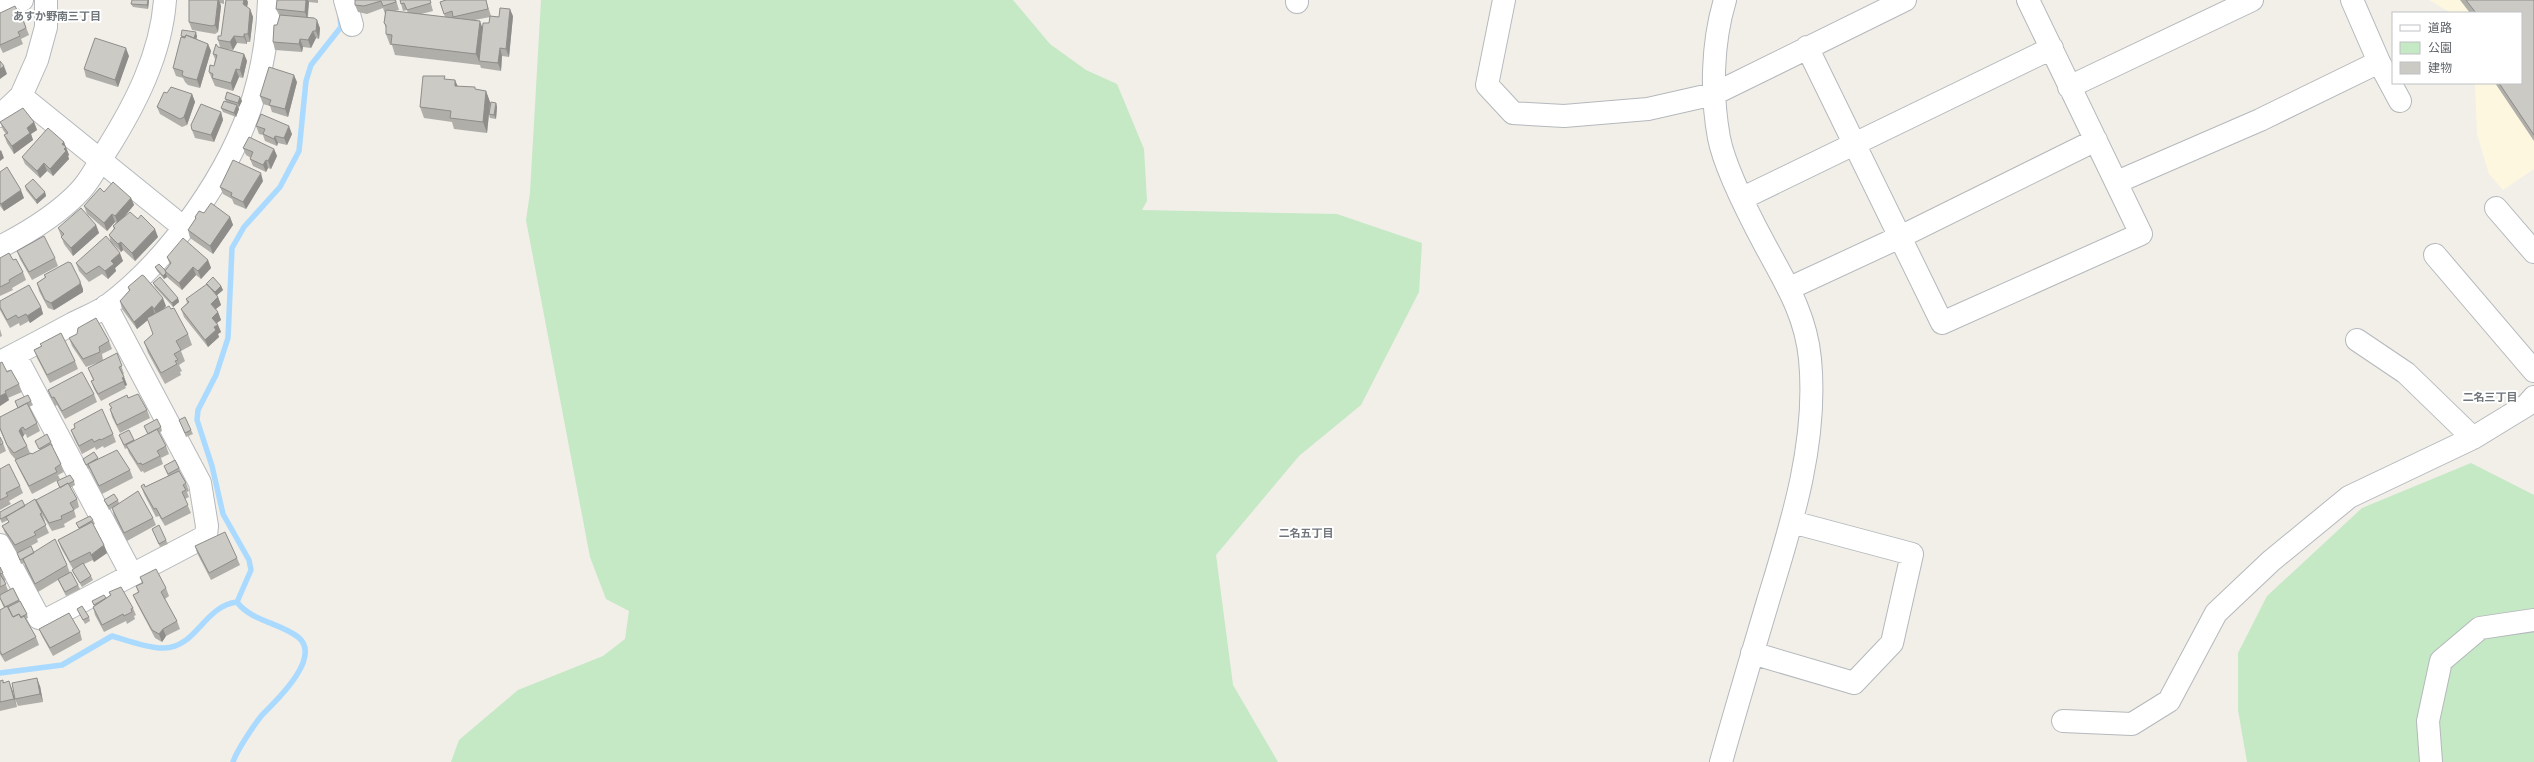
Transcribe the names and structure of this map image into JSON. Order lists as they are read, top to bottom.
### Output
{
  "districts": ["あすか野南三丁目", "二名三丁目", "二名五丁目"],
  "legend": ["道路", "公園", "建物"]
}
